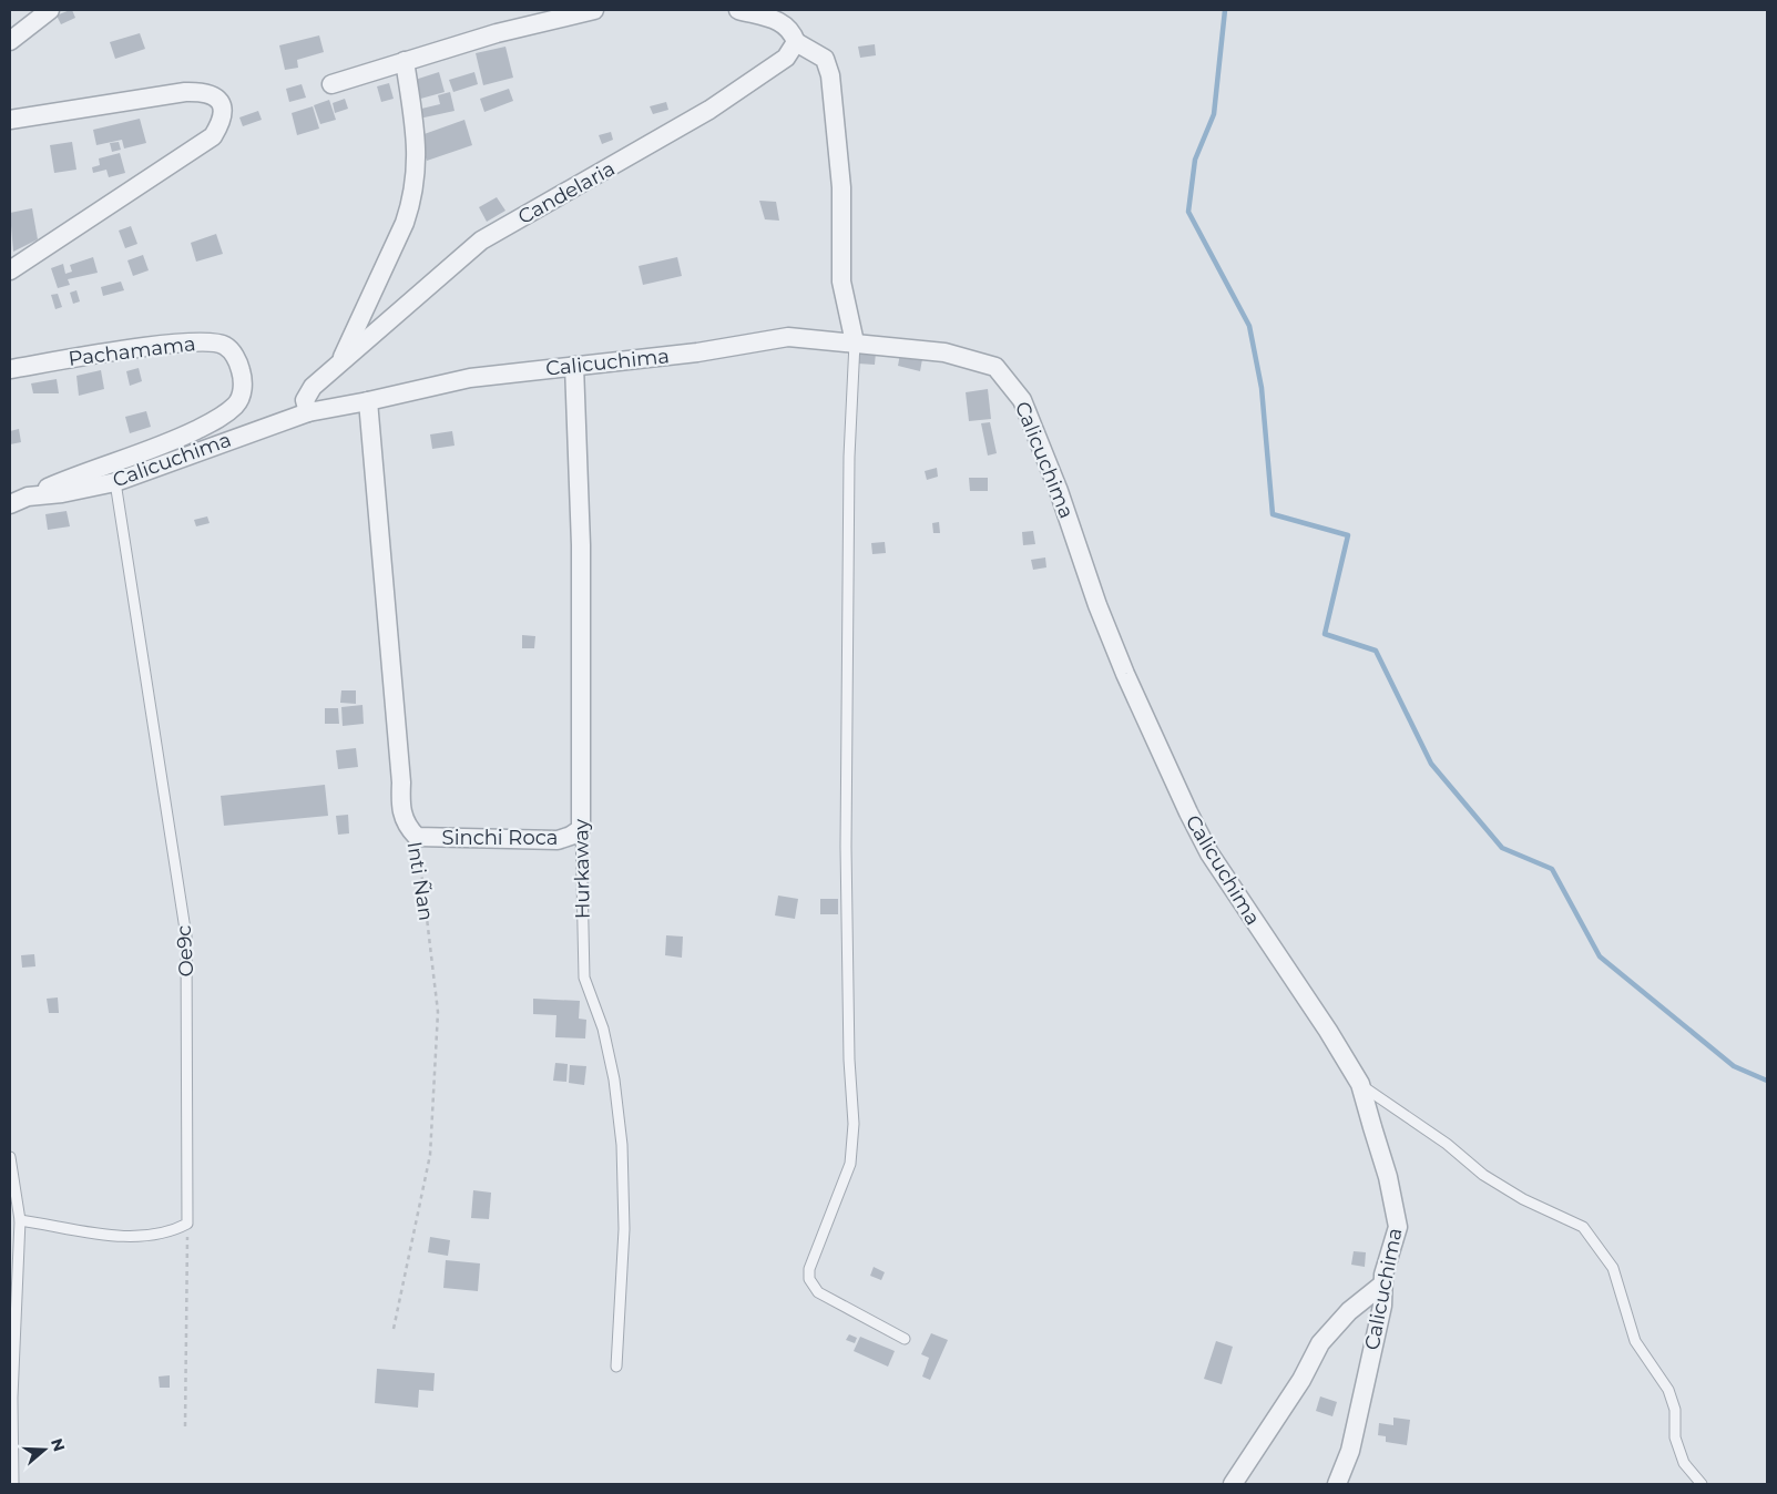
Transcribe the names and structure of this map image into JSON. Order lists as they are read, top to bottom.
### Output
{
  "streets": {
    "street": [
      "Candelaria",
      "Pachamama",
      "Calicuchima",
      "Sinchi Roca",
      "Hurkaway",
      "Inti Ñan"
    ],
    "lane": ["Oe9c"]
  },
  "crossings": [
    ["Candelaria", "Calicuchima"],
    ["Pachamama", "Calicuchima"],
    ["Calicuchima", "Hurkaway"],
    ["Calicuchima", "Inti Ñan"],
    ["Calicuchima", "Oe9c"],
    ["Sinchi Roca", "Hurkaway"],
    ["Sinchi Roca", "Inti Ñan"]
  ],
  "north": "right"
}
